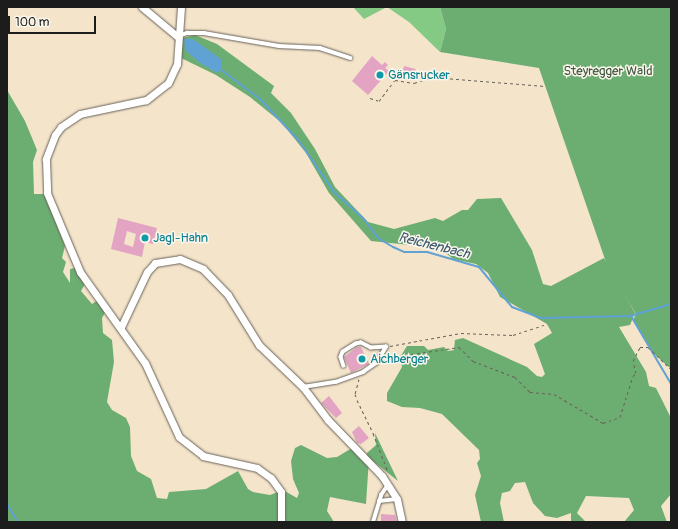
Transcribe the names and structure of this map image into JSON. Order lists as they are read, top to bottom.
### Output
{
  "water": ["Reichenbach"],
  "parks": ["Steyregger Wald"],
  "places": ["Gänsrucker", "Jagl-Hahn", "Aichberger"],
  "scale_bar": "100 m"
}
